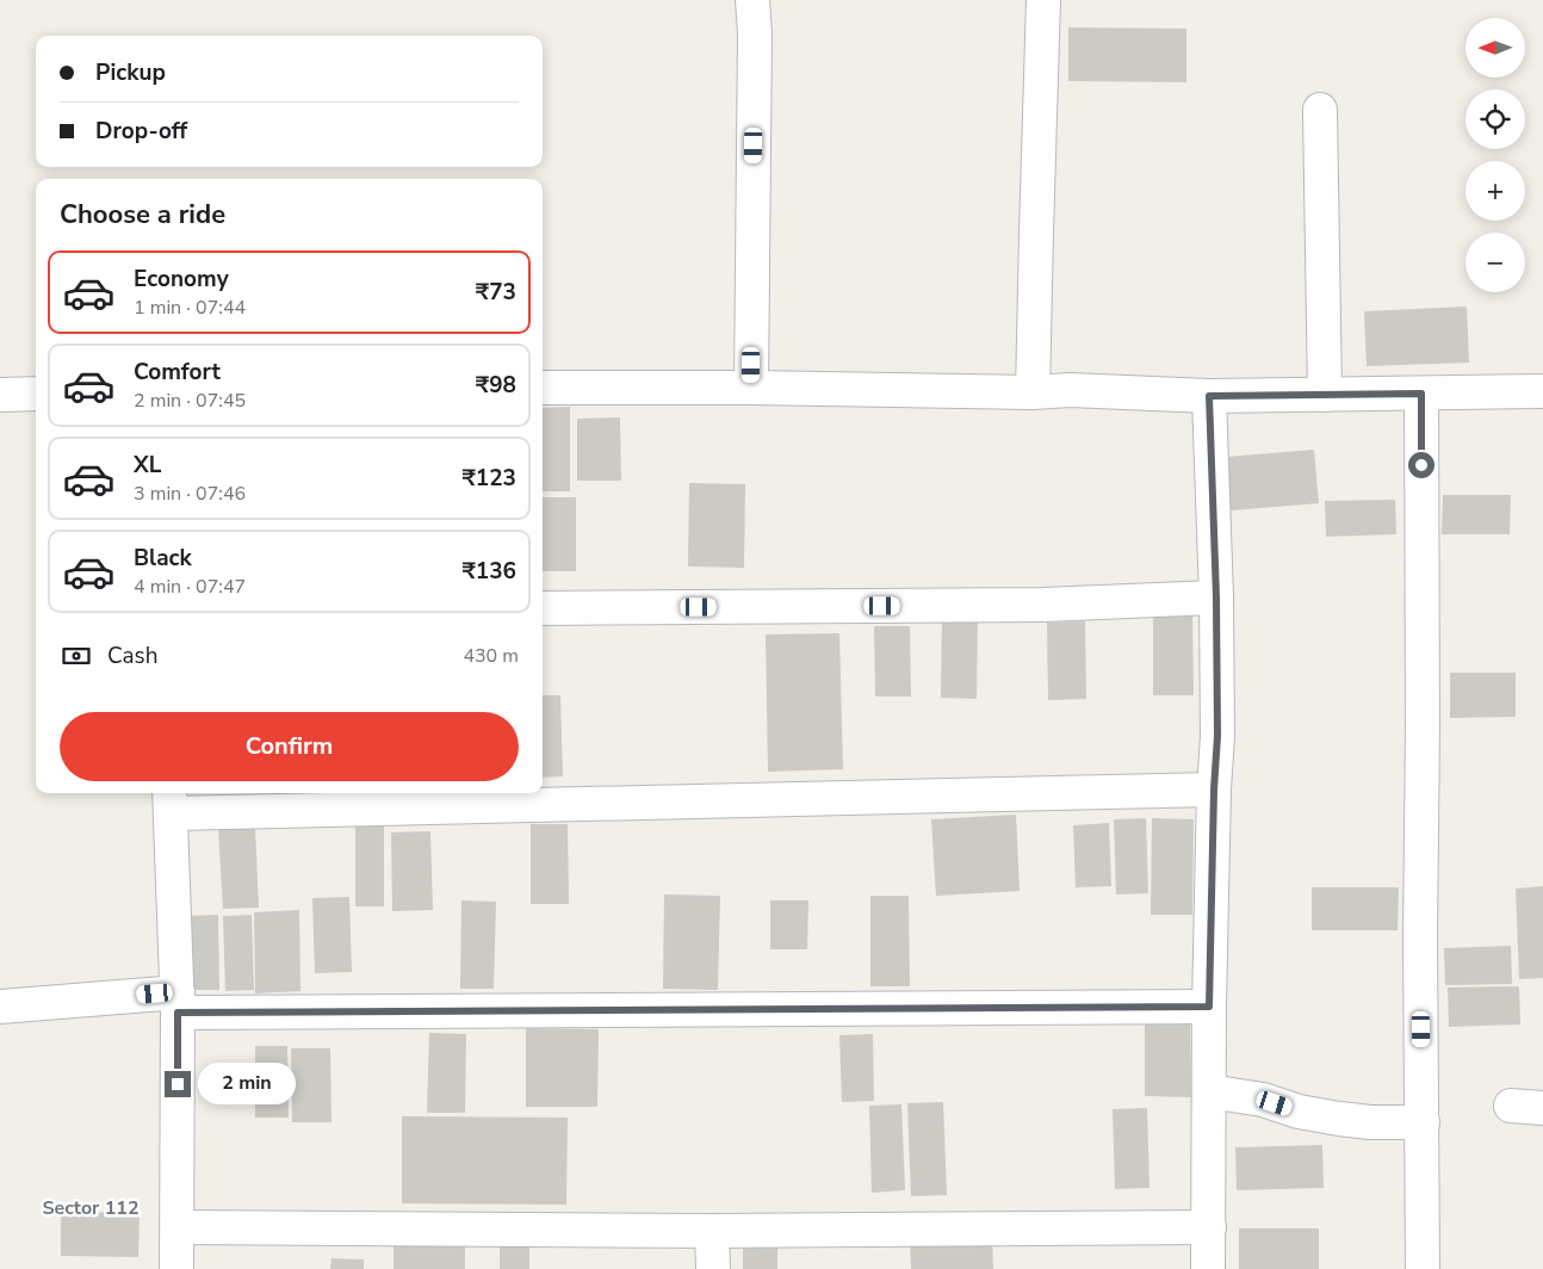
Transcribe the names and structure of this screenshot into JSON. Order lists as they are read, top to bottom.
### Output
{
  "districts": ["Sector 112"],
  "north": "left",
  "page": {
    "map_buttons": ["+", "−"],
    "banner": ["Pickup", "Drop-off"],
    "heading": "Choose a ride",
    "list": [
      {
        "name": "Economy",
        "note": "1 min · 07:44",
        "value": "₹73"
      },
      {
        "name": "Comfort",
        "note": "2 min · 07:45",
        "value": "₹98"
      },
      {
        "name": "XL",
        "note": "3 min · 07:46",
        "value": "₹123"
      },
      {
        "name": "Black",
        "note": "4 min · 07:47",
        "value": "₹136"
      }
    ],
    "pay": ["Cash", "430 m"],
    "buttons": "Confirm",
    "bubble": "2 min"
  }
}
